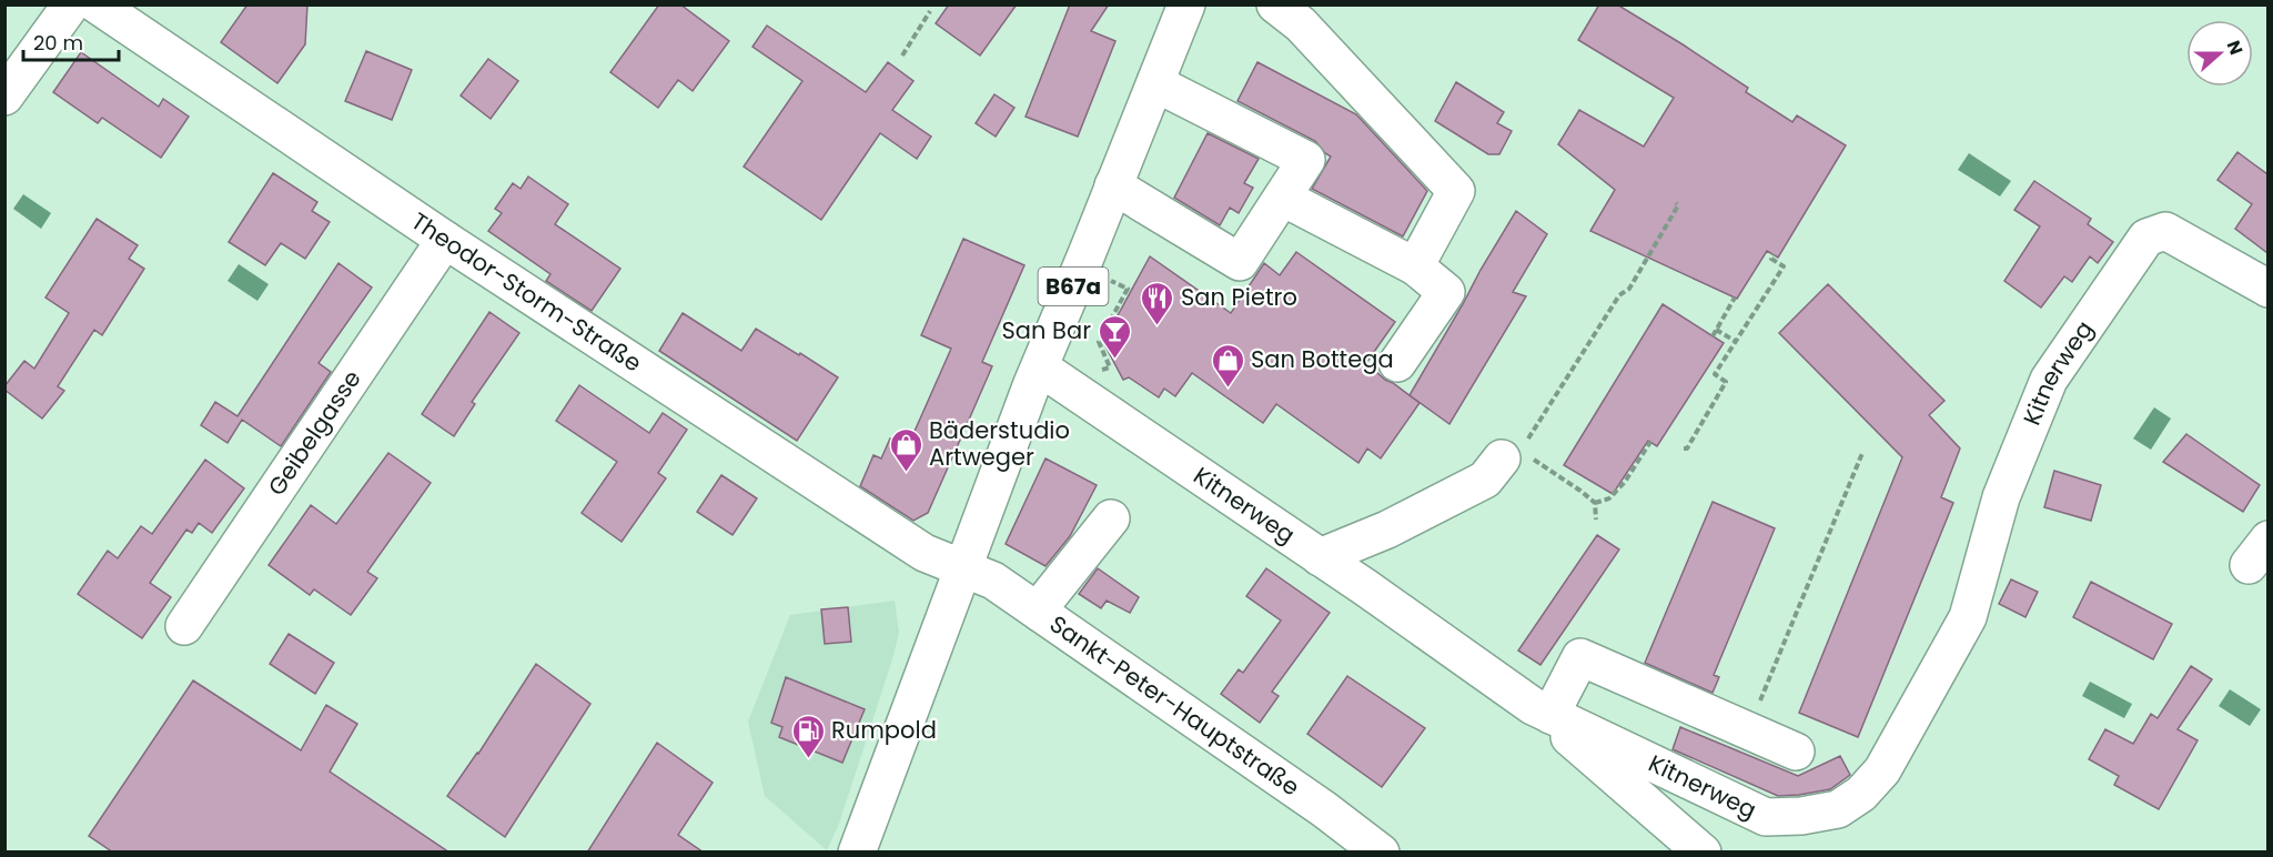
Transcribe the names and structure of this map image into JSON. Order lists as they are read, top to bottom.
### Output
{
  "streets": {
    "street": [
      "B67a",
      "Theodor-Storm-Straße",
      "Kitnerweg",
      "Geibelgasse",
      "Sankt-Peter-Hauptstraße"
    ]
  },
  "crossings": [
    ["B67a", "Theodor-Storm-Straße"],
    ["B67a", "Kitnerweg"],
    ["B67a", "Sankt-Peter-Hauptstraße"],
    ["Theodor-Storm-Straße", "Geibelgasse"],
    ["Theodor-Storm-Straße", "Sankt-Peter-Hauptstraße"]
  ],
  "places": {
    "restaurant": ["San Pietro"],
    "bar": ["San Bar"],
    "shop": ["San Bottega", "Bäderstudio Artweger"],
    "fuel station": ["Rumpold"]
  },
  "scale_bar": "20 m",
  "north": "right"
}
